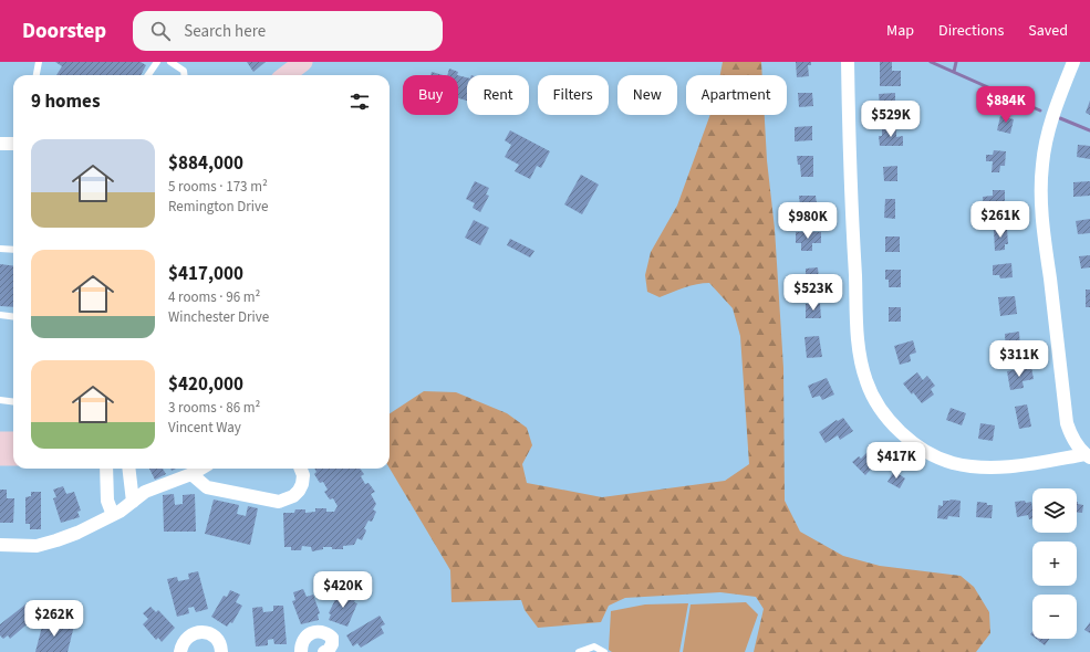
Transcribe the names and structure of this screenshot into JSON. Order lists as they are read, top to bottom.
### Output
{
  "page": {
    "header": "Doorstep",
    "search": "Search here",
    "nav": ["Map", "Directions", "Saved"],
    "chip": [
      "Buy",
      "Rent",
      "Filters",
      "New",
      "Apartment"
    ],
    "heading": "9 homes",
    "price": [
      "$884K",
      "$529K",
      "$261K",
      "$980K",
      "$523K",
      "$311K",
      "$417K",
      "$420K",
      "$262K"
    ],
    "list": [
      {
        "name": "$884,000",
        "note": "5 rooms · 173 m² · Remington Drive"
      },
      {
        "name": "$417,000",
        "note": "4 rooms · 96 m² · Winchester Drive"
      },
      {
        "name": "$420,000",
        "note": "3 rooms · 86 m² · Vincent Way"
      }
    ],
    "map_buttons": ["+", "−"]
  }
}
